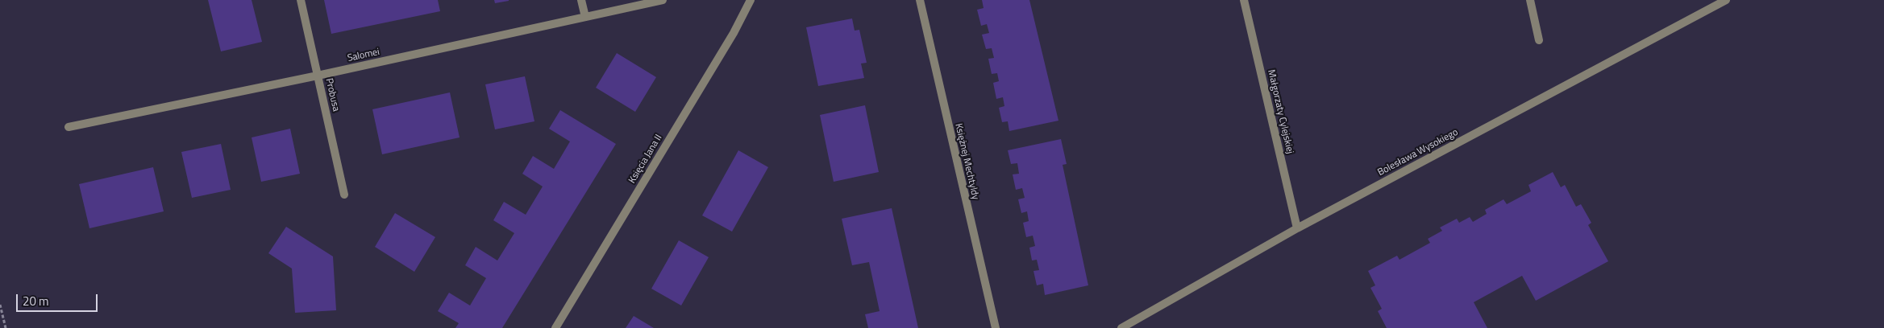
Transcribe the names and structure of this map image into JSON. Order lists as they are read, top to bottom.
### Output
{
  "streets": {
    "street": [
      "Salomei",
      "Probusa",
      "Małgorzaty Cylejskiej",
      "Bolesława Wysokiego",
      "Księcia Jana II",
      "Księżnej Mechtyldy"
    ]
  },
  "crossings": [
    ["Salomei", "Probusa"],
    ["Małgorzaty Cylejskiej", "Bolesława Wysokiego"]
  ],
  "scale_bar": "20 m"
}
